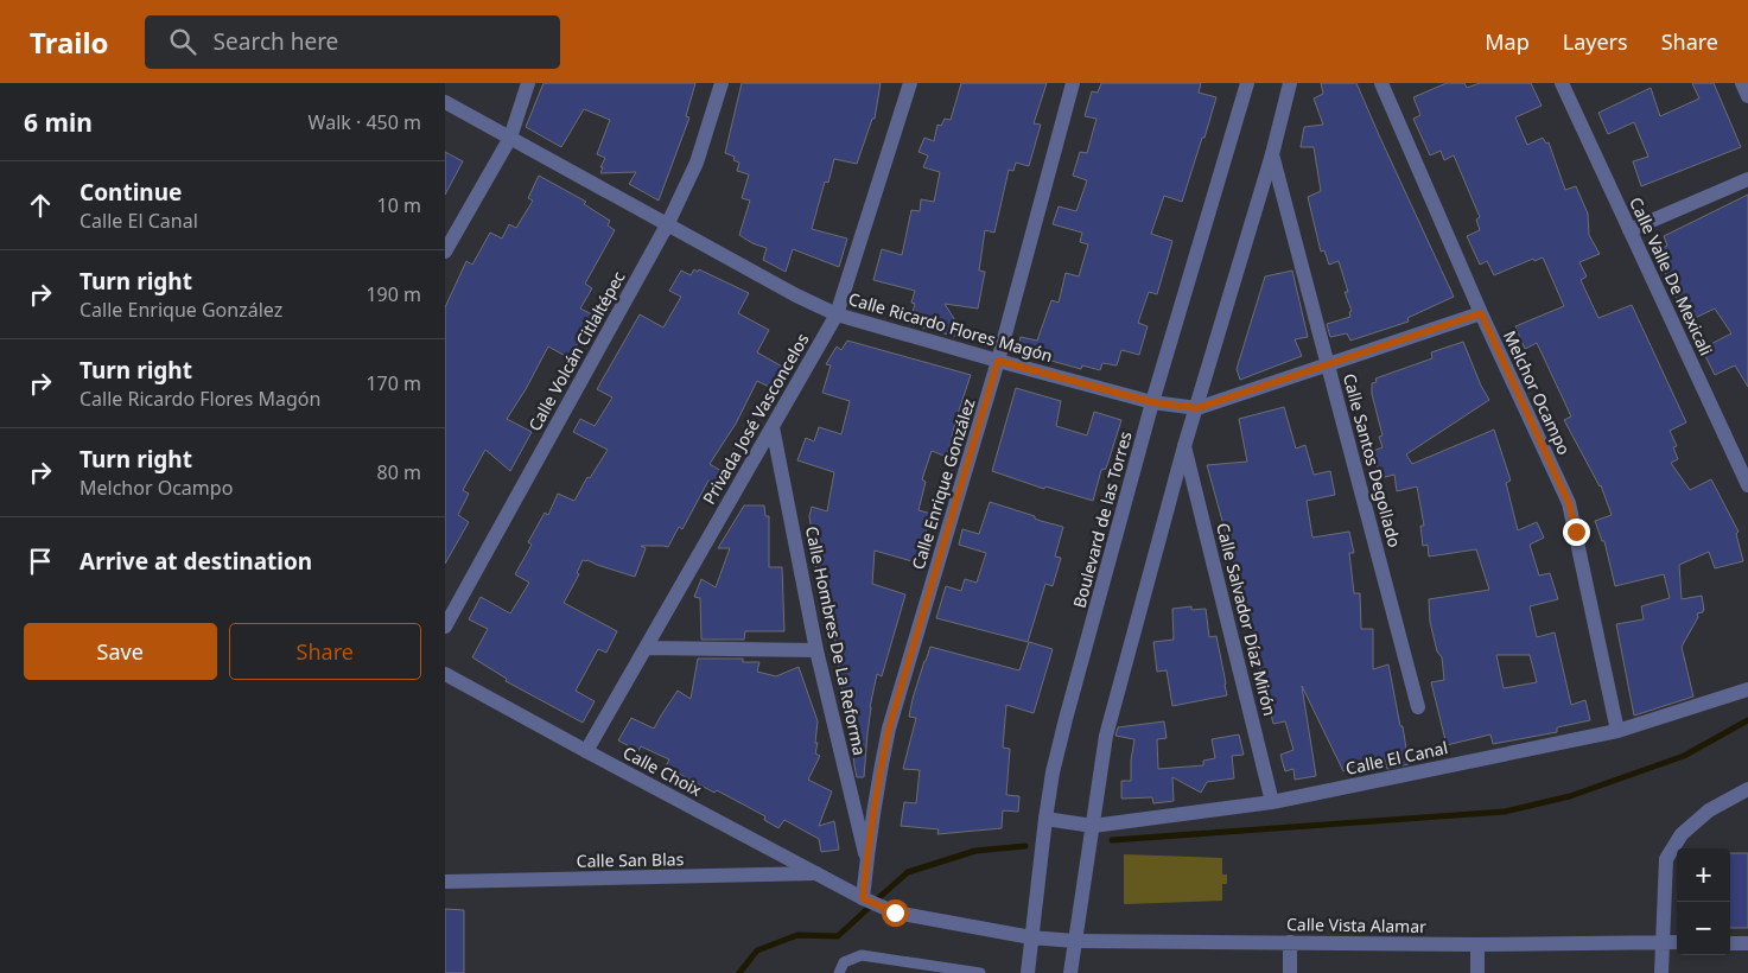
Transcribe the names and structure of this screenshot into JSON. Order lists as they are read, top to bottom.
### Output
{
  "streets": {
    "street": [
      "Calle Valle De Mexicali",
      "Calle Ricardo Flores Magón",
      "Calle Volcán Citlaltépec",
      "Melchor Ocampo",
      "Privada José Vasconcelos",
      "Calle Santos Degollado",
      "Calle Enrique González",
      "Boulevard de las Torres",
      "Calle Salvador Díaz Mirón",
      "Calle Hombres De La Reforma",
      "Calle El Canal",
      "Calle Choix",
      "Calle San Blas",
      "Calle Vista Alamar"
    ]
  },
  "crossings": [
    ["Calle Ricardo Flores Magón", "Calle Volcán Citlaltépec"],
    ["Calle Ricardo Flores Magón", "Melchor Ocampo"],
    ["Calle Ricardo Flores Magón", "Privada José Vasconcelos"],
    ["Calle Ricardo Flores Magón", "Calle Santos Degollado"],
    ["Calle Ricardo Flores Magón", "Calle Enrique González"],
    ["Calle Ricardo Flores Magón", "Boulevard de las Torres"],
    ["Melchor Ocampo", "Calle El Canal"],
    ["Privada José Vasconcelos", "Calle Hombres De La Reforma"],
    ["Privada José Vasconcelos", "Calle Choix"],
    ["Calle Enrique González", "Calle Hombres De La Reforma"],
    ["Calle Enrique González", "Calle Choix"],
    ["Boulevard de las Torres", "Calle El Canal"],
    ["Boulevard de las Torres", "Calle Vista Alamar"],
    ["Calle Salvador Díaz Mirón", "Calle El Canal"],
    ["Calle Choix", "Calle San Blas"]
  ],
  "page": {
    "header": "Trailo",
    "search": "Search here",
    "nav": ["Map", "Layers", "Share"],
    "heading": ["6 min", "Walk · 450 m"],
    "list": [
      ["Continue", "Calle El Canal", "10 m"],
      ["Turn right", "Calle Enrique González", "190 m"],
      ["Turn right", "Calle Ricardo Flores Magón", "170 m"],
      ["Turn right", "Melchor Ocampo", "80 m"],
      "Arrive at destination"
    ],
    "buttons": ["Save", "Share"],
    "map_buttons": ["+", "−"]
  }
}
